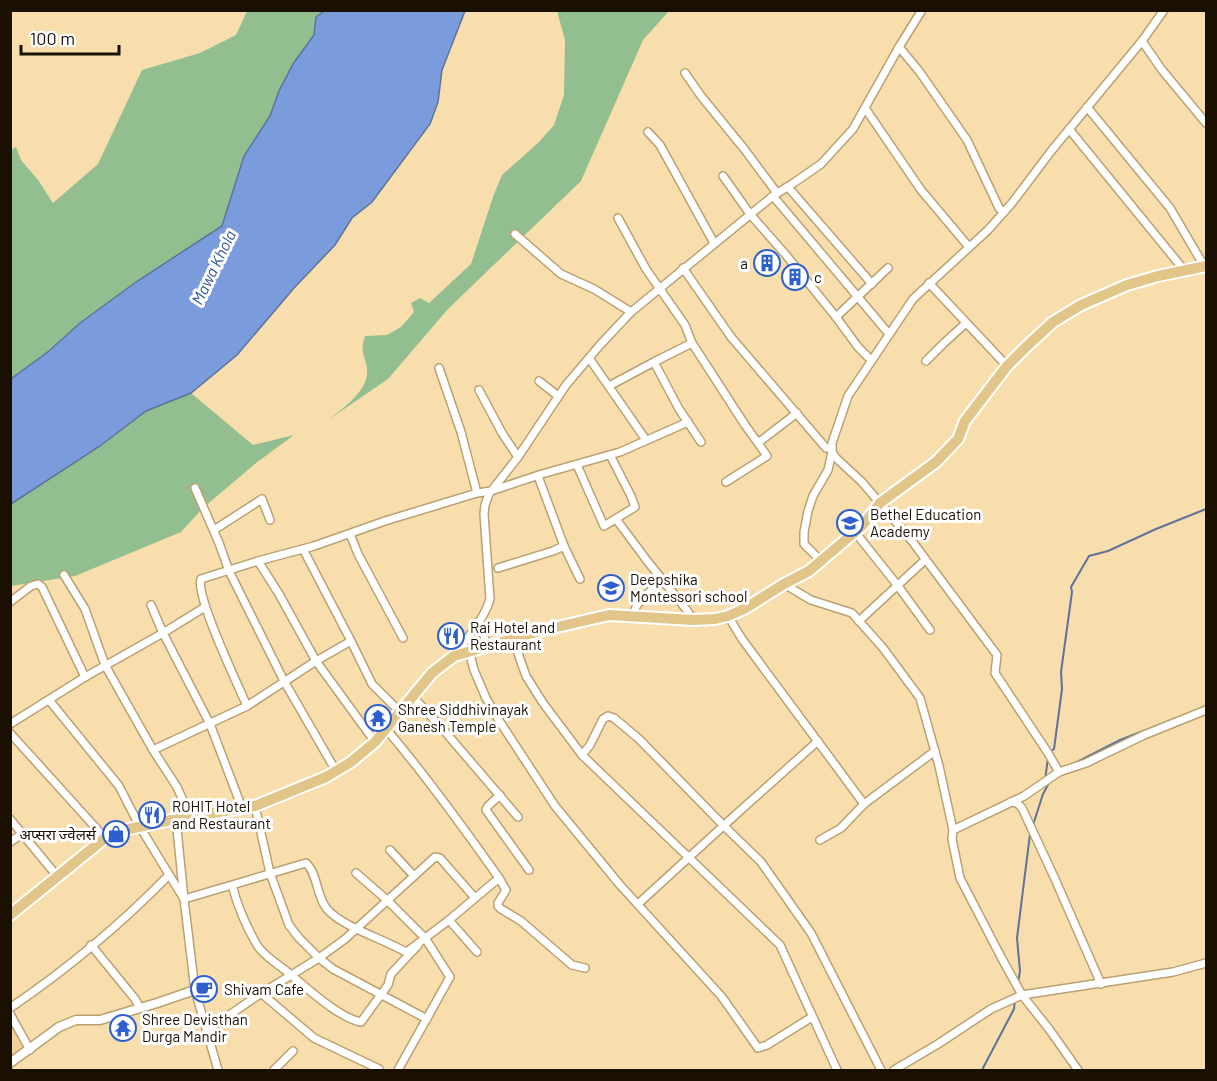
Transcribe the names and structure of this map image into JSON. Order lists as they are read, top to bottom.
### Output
{
  "water": ["Mawa Khola"],
  "places": {
    "building": ["a", "c"],
    "school or university": ["Bethel Education Academy", "Deepshika Montessori school"],
    "restaurant": ["Rai Hotel and Restaurant", "ROHIT Hotel and Restaurant"],
    "temple": ["Shree Siddhivinayak Ganesh Temple", "Shree Devisthan Durga Mandir"],
    "shop": ["अप्सरा ज्वेलर्स"],
    "cafe": ["Shivam Cafe"]
  },
  "scale_bar": "100 m"
}
